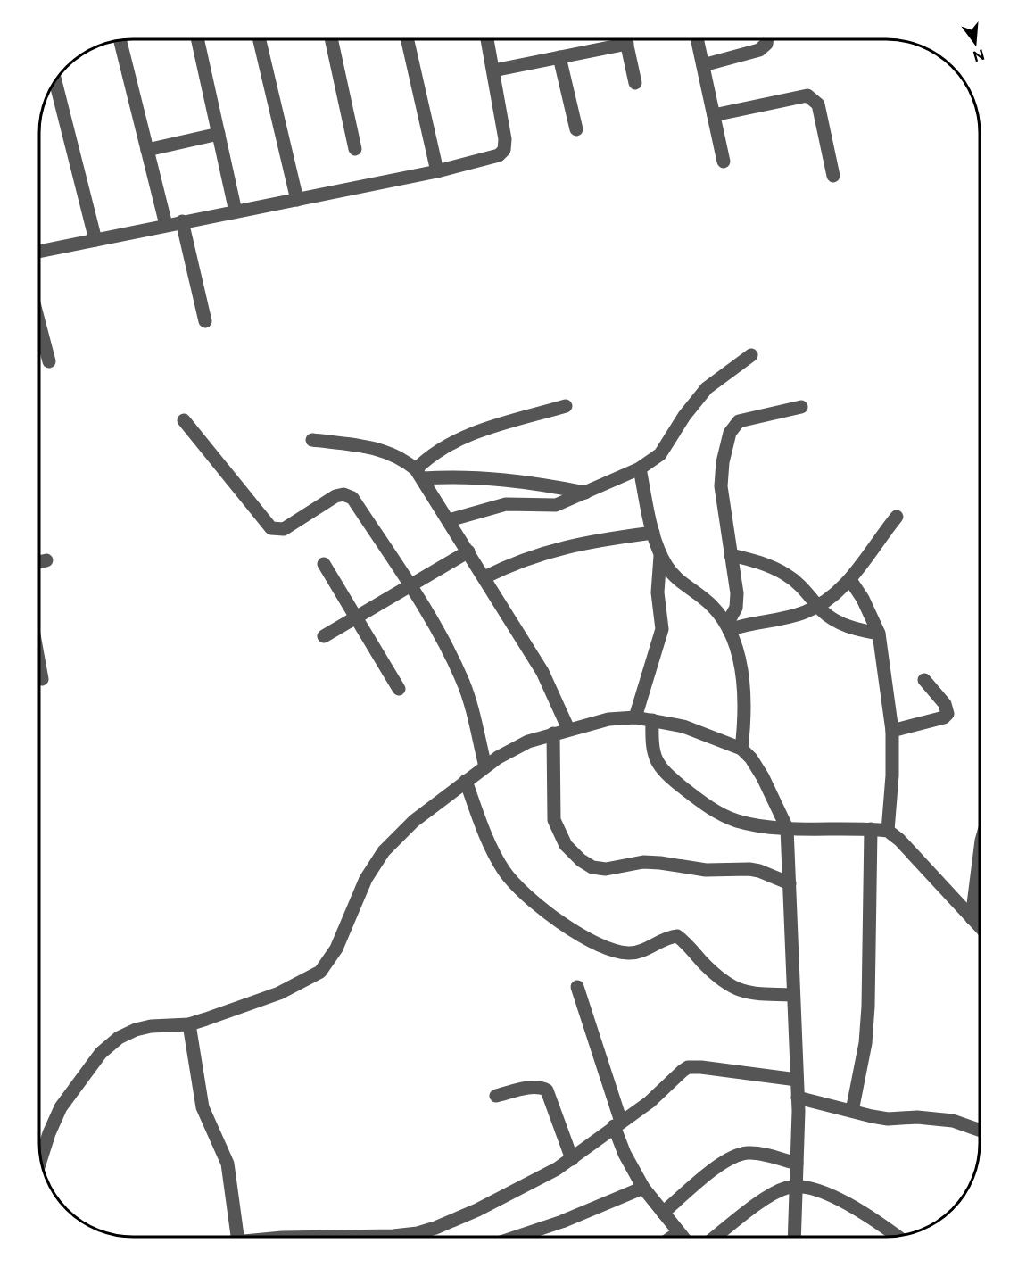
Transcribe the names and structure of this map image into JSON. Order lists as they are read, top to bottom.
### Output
{
  "north": "bottom"
}
